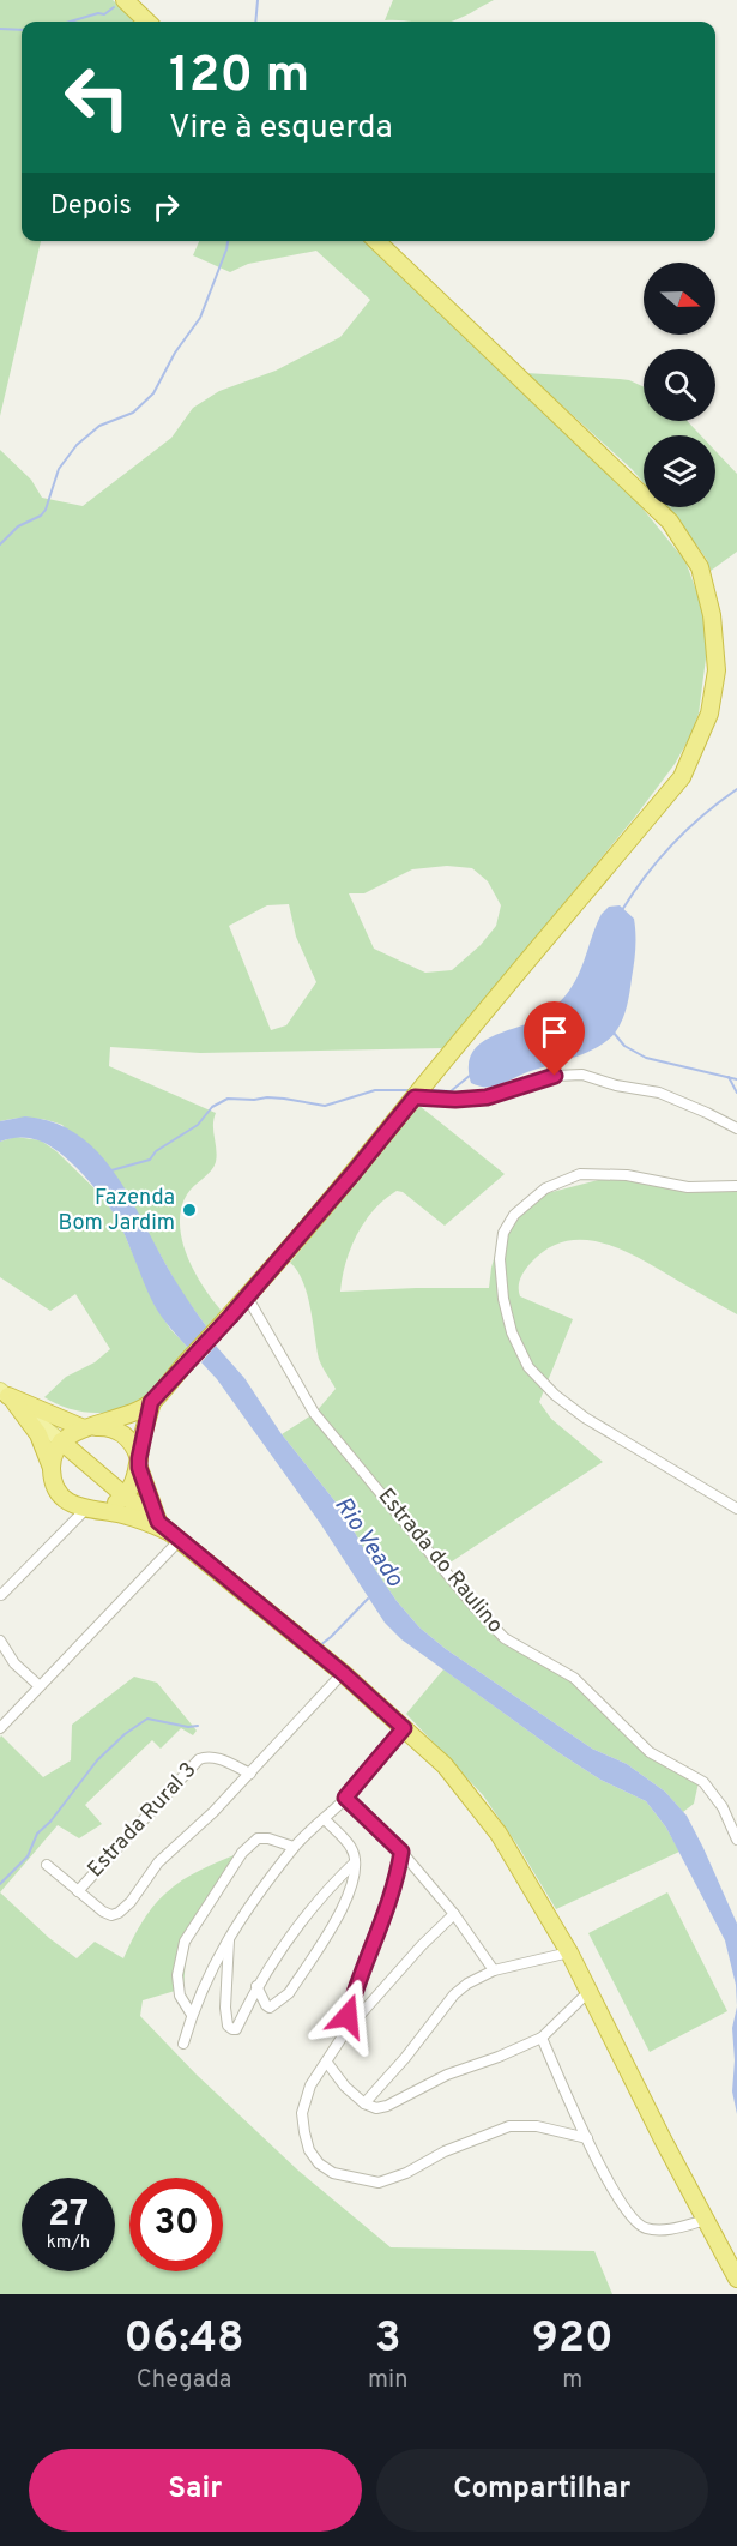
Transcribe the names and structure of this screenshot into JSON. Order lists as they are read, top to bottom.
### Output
{
  "streets": {
    "street": ["Estrada do Raulino", "Estrada Rural 3"]
  },
  "water": ["Rio Veado"],
  "places": ["Fazenda Bom Jardim"],
  "north": "right",
  "page": {
    "turn": ["120 m", "Vire à esquerda"],
    "then": "Depois",
    "speed": "27 km/h",
    "limit": "30",
    "eta": [
      "06:48",
      "Chegada",
      "3",
      "min",
      "920",
      "m"
    ],
    "buttons": ["Sair", "Compartilhar"]
  }
}
